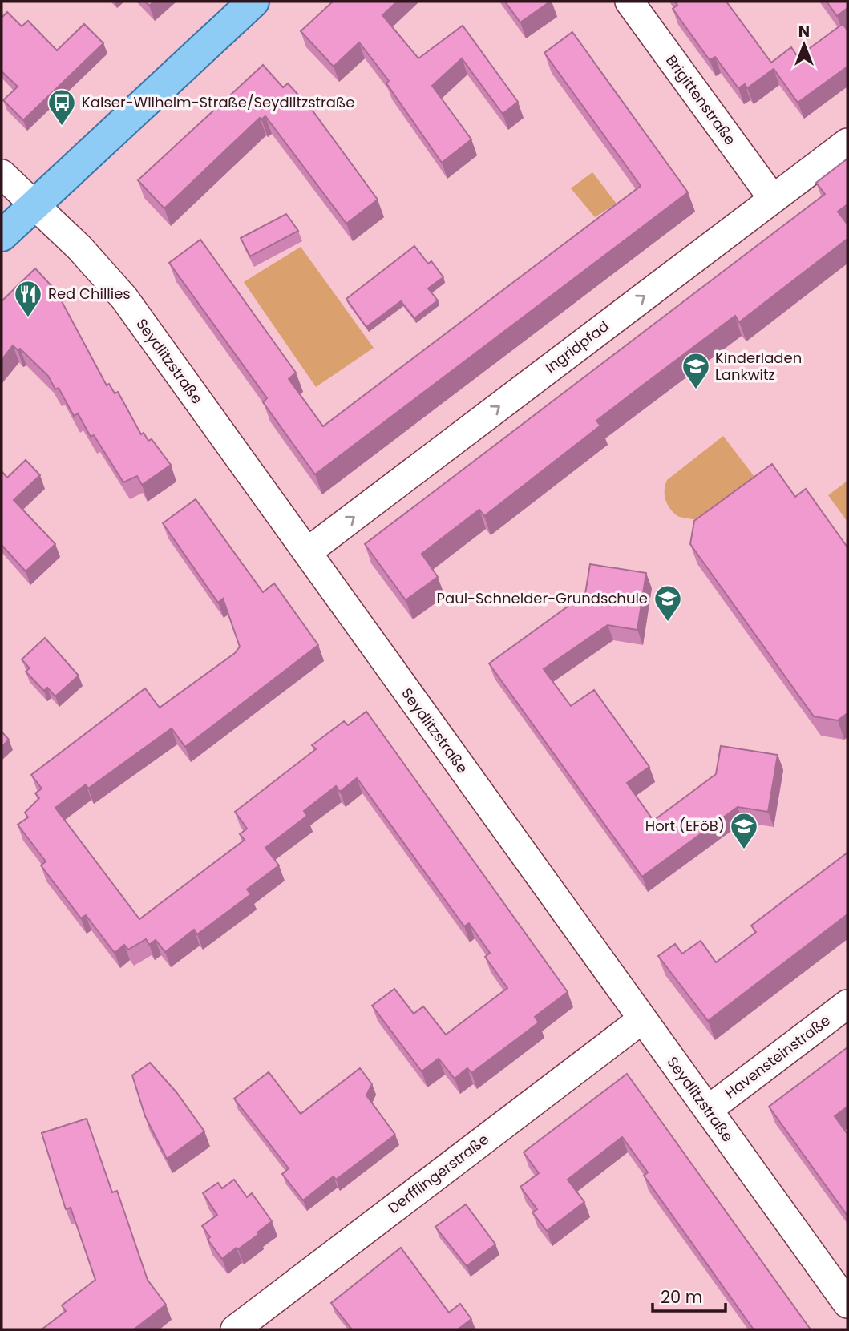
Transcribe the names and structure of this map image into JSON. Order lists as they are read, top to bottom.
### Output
{
  "streets": {
    "street": [
      "Brigittenstraße",
      "Ingridpfad",
      "Seydlitzstraße",
      "Havensteinstraße",
      "Derfflingerstraße"
    ]
  },
  "crossings": [
    ["Brigittenstraße", "Ingridpfad"],
    ["Ingridpfad", "Seydlitzstraße"],
    ["Seydlitzstraße", "Havensteinstraße"],
    ["Seydlitzstraße", "Derfflingerstraße"]
  ],
  "one_way": ["Ingridpfad"],
  "places": {
    "bus stop": ["Kaiser-Wilhelm-Straße/Seydlitzstraße"],
    "restaurant": ["Red Chillies"],
    "school or university": ["Kinderladen Lankwitz", "Paul-Schneider-Grundschule", "Hort (EFöB)"]
  },
  "scale_bar": "20 m",
  "north": "top"
}
